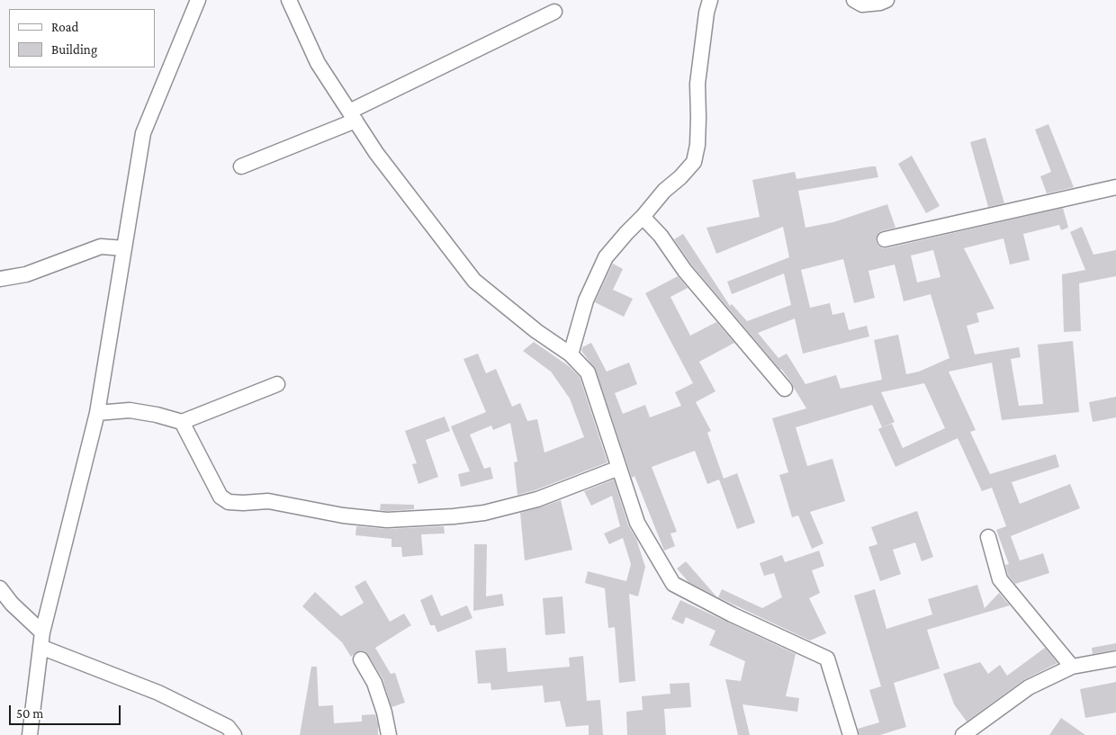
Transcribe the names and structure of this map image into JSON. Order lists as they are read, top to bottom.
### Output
{
  "legend": ["Road", "Building"],
  "scale_bar": "50 m"
}
